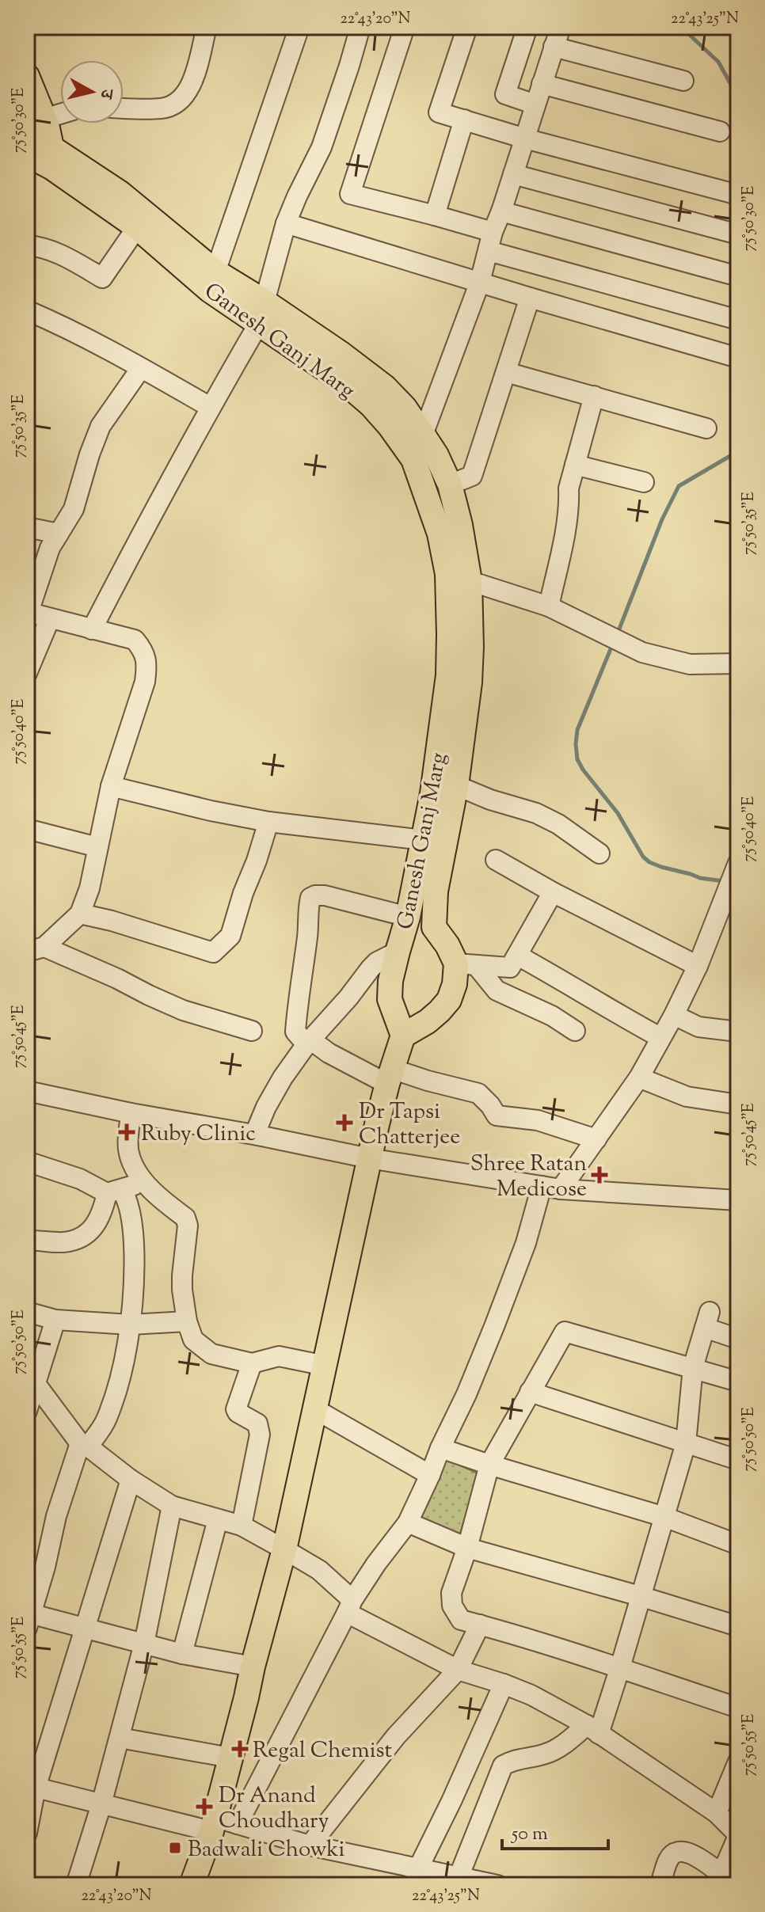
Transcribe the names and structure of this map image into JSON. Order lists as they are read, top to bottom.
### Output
{
  "streets": {
    "main road": ["Ganesh Ganj Marg"]
  },
  "places": {
    "health": [
      "Dr Tapsi Chatterjee",
      "Ruby Clinic",
      "Shree Ratan Medicose",
      "Regal Chemist",
      "Dr Anand Choudhary"
    ],
    "transit": ["Badwali Chowki"]
  },
  "scale_bar": "50 m",
  "north": "right",
  "coordinates": [
    "22°43'20\"N",
    "22°43'25\"N",
    "75°50'30\"E",
    "75°50'35\"E",
    "75°50'40\"E",
    "75°50'45\"E",
    "75°50'50\"E",
    "75°50'55\"E"
  ]
}
